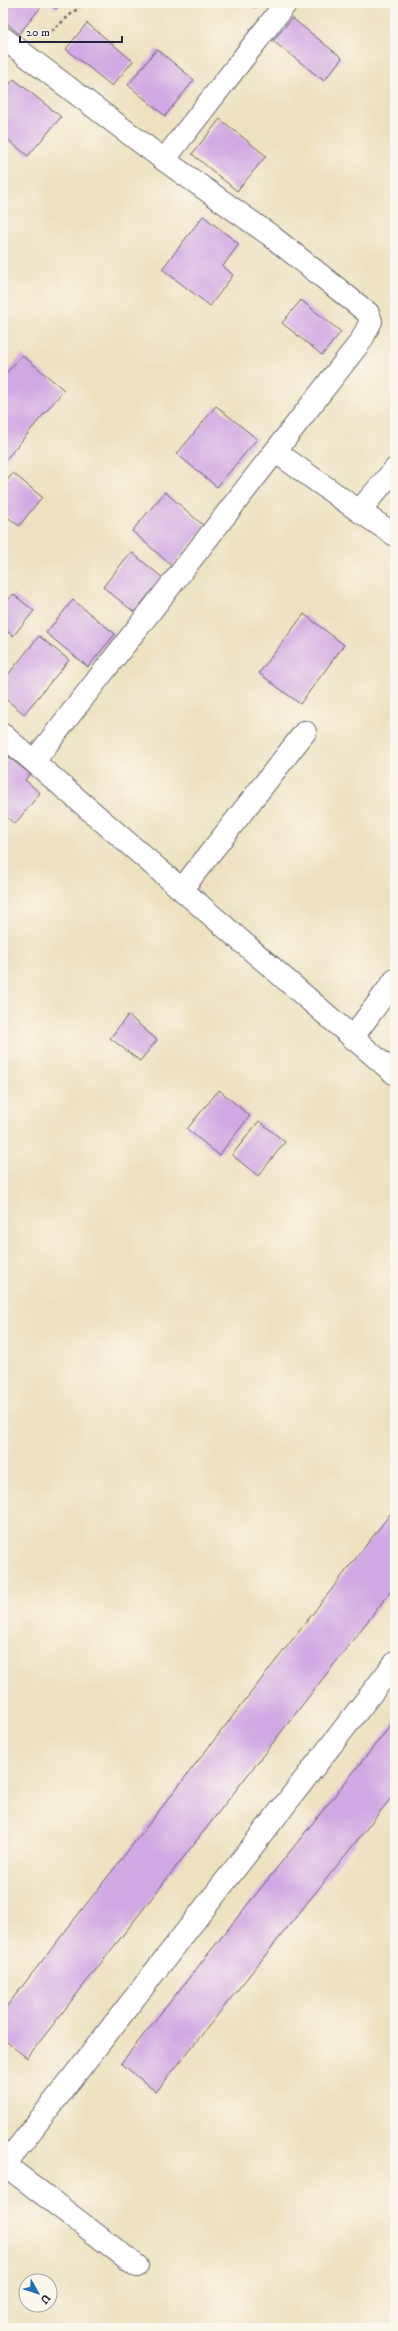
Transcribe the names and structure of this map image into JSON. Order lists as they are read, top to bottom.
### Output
{
  "scale_bar": "20 m",
  "north": "bottom right"
}
